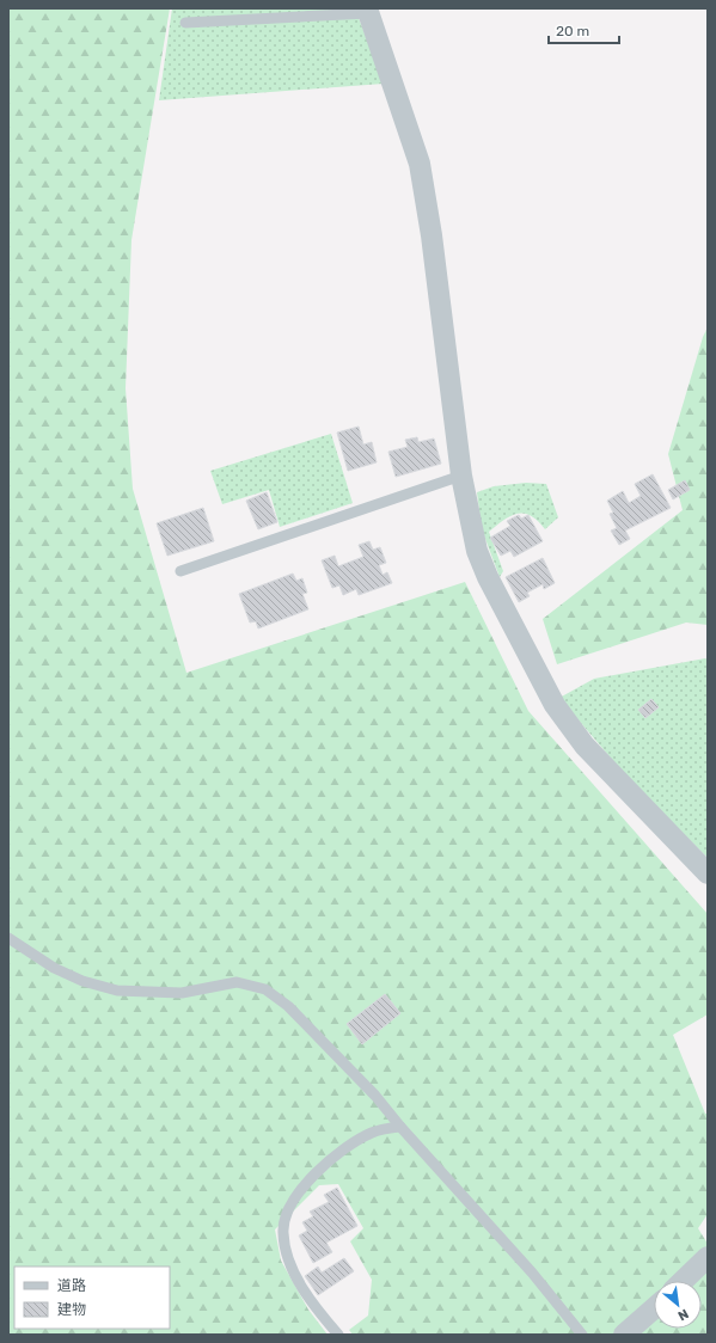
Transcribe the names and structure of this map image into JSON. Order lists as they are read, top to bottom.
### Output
{
  "legend": ["道路", "建物"],
  "scale_bar": "20 m",
  "north": "bottom right"
}
